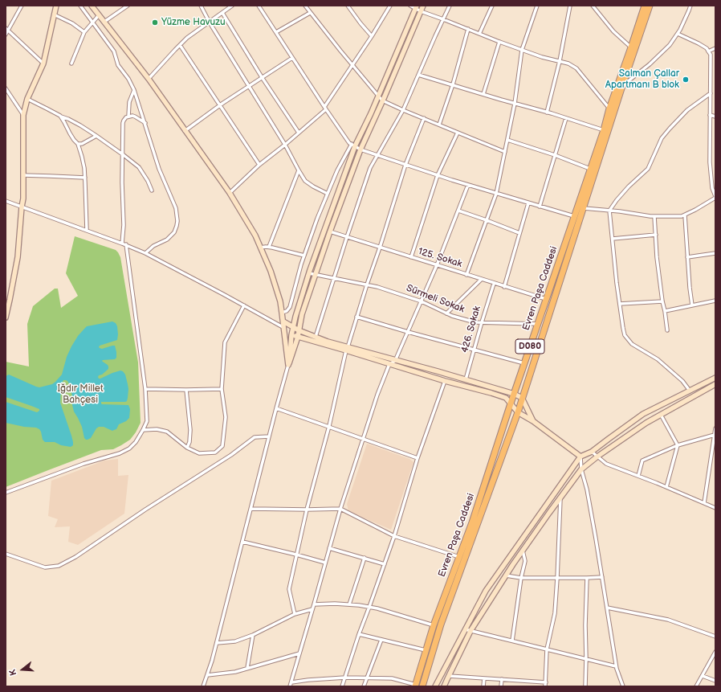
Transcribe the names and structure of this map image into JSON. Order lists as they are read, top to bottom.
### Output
{
  "streets": {
    "highway": ["Evren Paşa Caddesi", "D080"],
    "street": ["125. Sokak", "Sürmeli Sokak", "426. Sokak"]
  },
  "crossings": [
    ["125. Sokak", "Evren Paşa Caddesi"],
    ["125. Sokak", "426. Sokak"],
    ["Evren Paşa Caddesi", "Sürmeli Sokak"],
    ["Sürmeli Sokak", "426. Sokak"]
  ],
  "parks": ["Iğdır Millet Bahçesi"],
  "places": ["Yüzme Havuzu", "Salman Çallar Apartmanı B blok"],
  "north": "left"
}
